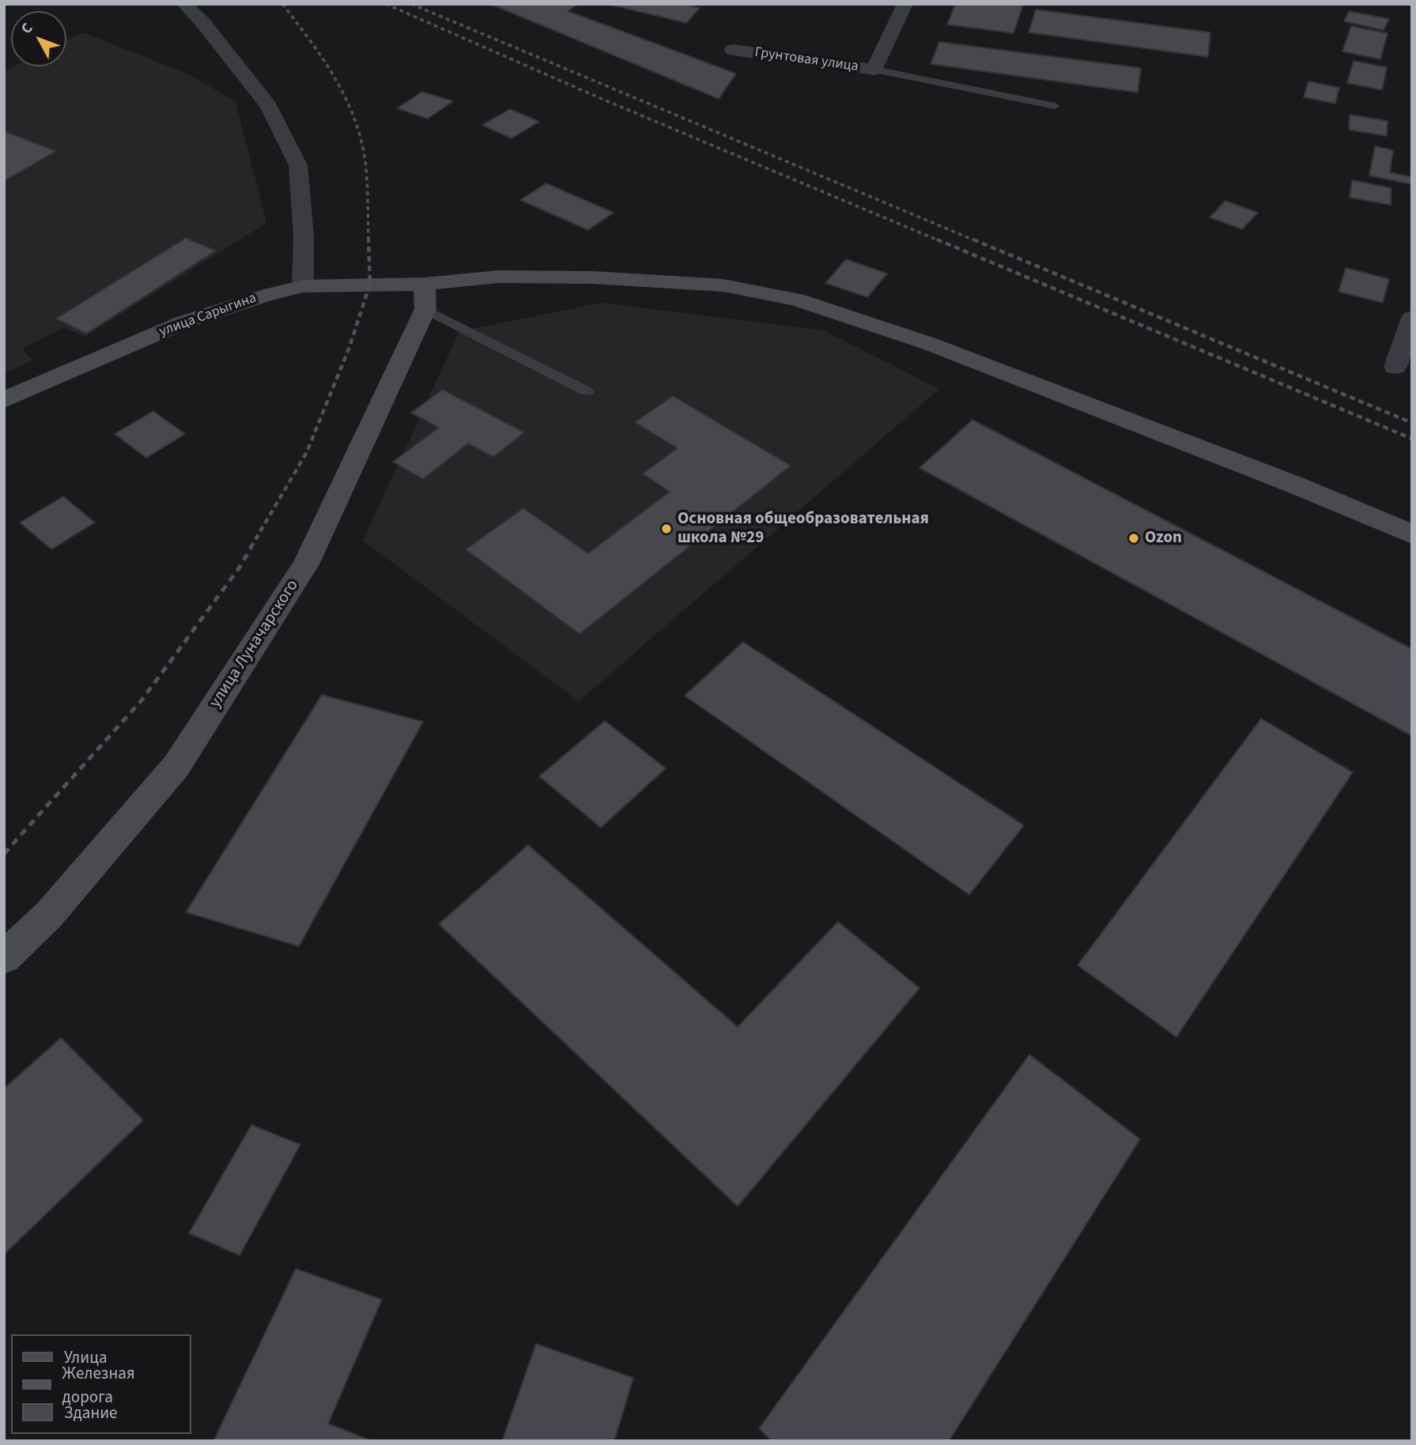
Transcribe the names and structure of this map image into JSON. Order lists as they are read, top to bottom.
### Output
{
  "streets": {
    "main road": ["улица Сарыгина", "улица Луначарского"],
    "street": ["Грунтовая улица"]
  },
  "crossings": [
    ["улица Сарыгина", "улица Луначарского"]
  ],
  "places": ["Основная общеобразовательная школа №29", "Ozon"],
  "legend": ["Улица", "Железная дорога", "Здание"],
  "north": "top left"
}
